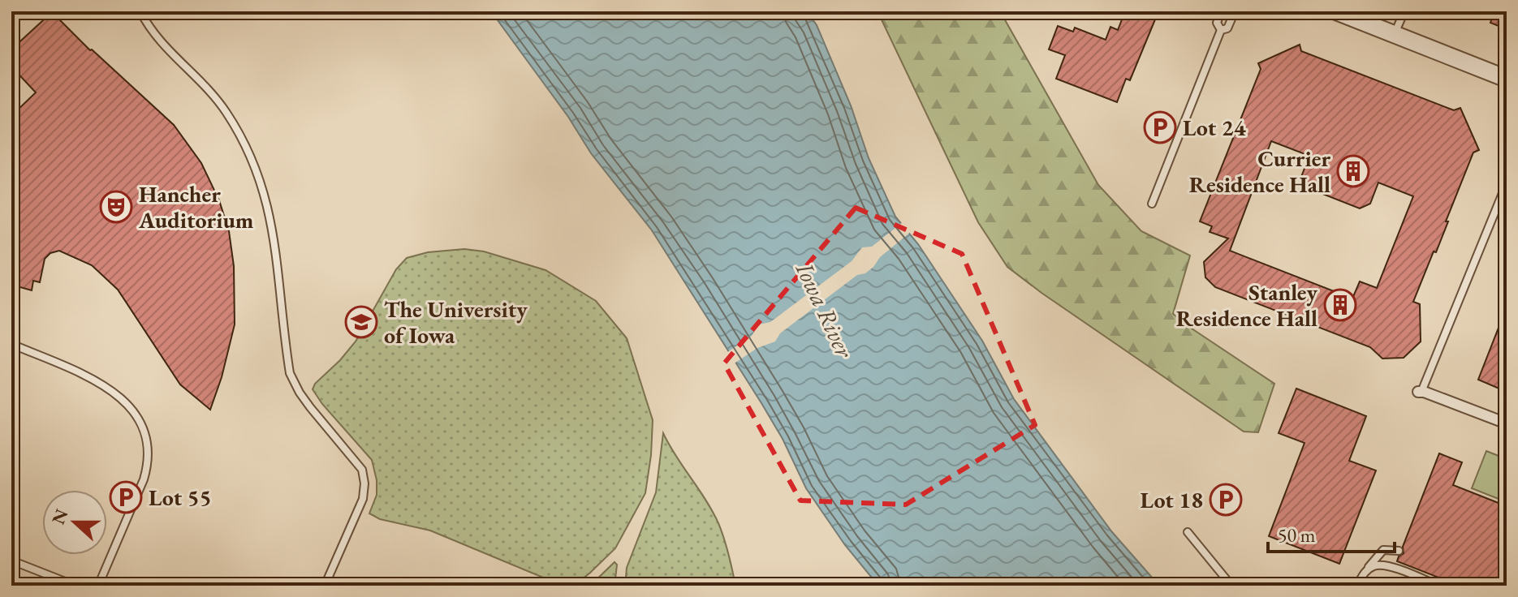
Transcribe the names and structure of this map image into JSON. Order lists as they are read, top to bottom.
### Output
{
  "water": ["Iowa River"],
  "places": {
    "parking": ["Lot 24", "Lot 55", "Lot 18"],
    "building": ["Currier Residence Hall", "Stanley Residence Hall"],
    "theatre": ["Hancher Auditorium"],
    "school or university": ["The University of Iowa"]
  },
  "scale_bar": "50 m",
  "north": "left"
}
